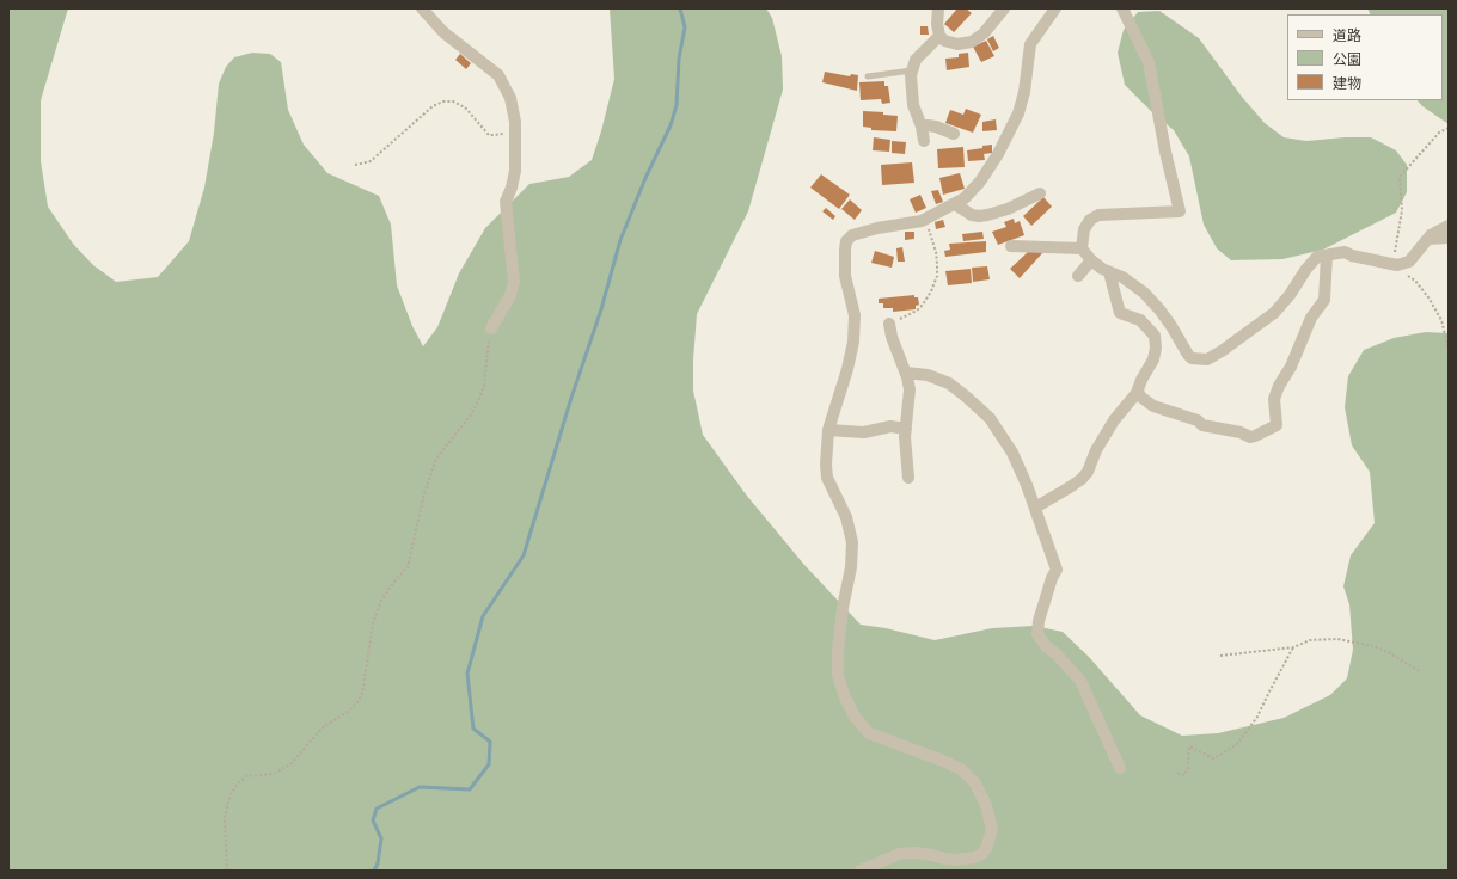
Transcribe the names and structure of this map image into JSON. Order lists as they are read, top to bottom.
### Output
{
  "legend": ["道路", "公園", "建物"]
}
